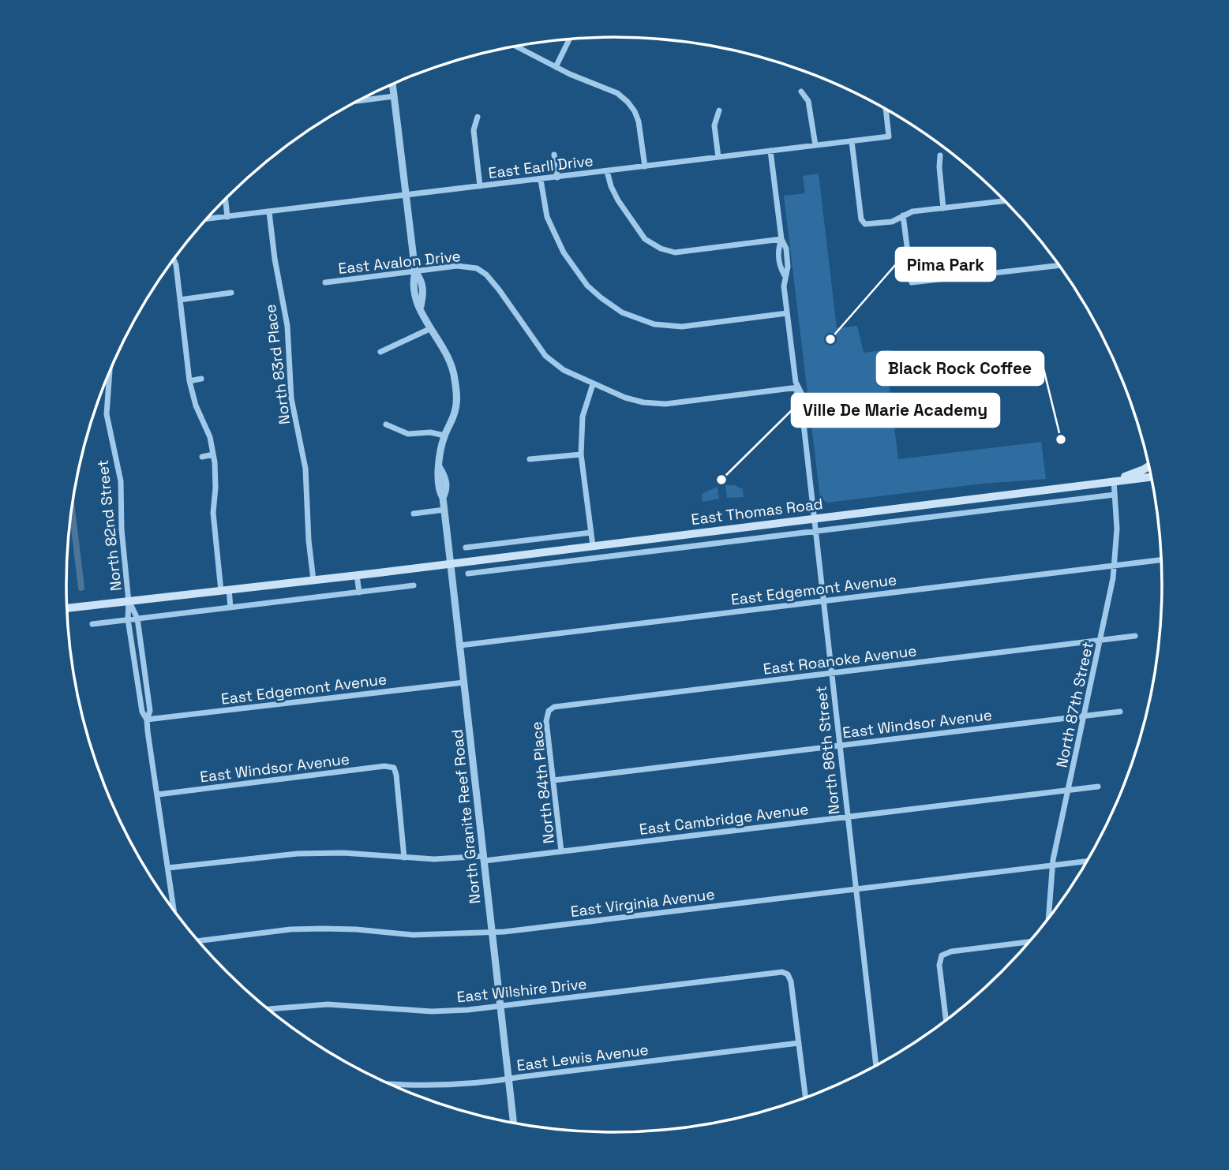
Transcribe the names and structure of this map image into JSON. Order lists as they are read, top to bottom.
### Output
{
  "streets": {
    "main road": ["East Thomas Road"],
    "street": [
      "East Earll Drive",
      "East Avalon Drive",
      "North 83rd Place",
      "North 82nd Street",
      "East Edgemont Avenue",
      "East Roanoke Avenue",
      "North 87th Street",
      "East Windsor Avenue",
      "North 86th Street",
      "North 84th Place",
      "North Granite Reef Road",
      "East Cambridge Avenue",
      "East Virginia Avenue",
      "East Wilshire Drive",
      "East Lewis Avenue"
    ]
  },
  "crossings": [
    ["East Earll Drive", "North 83rd Place"],
    ["East Earll Drive", "North 86th Street"],
    ["East Earll Drive", "North Granite Reef Road"],
    ["East Avalon Drive", "North Granite Reef Road"],
    ["North 83rd Place", "East Thomas Road"],
    ["East Thomas Road", "North 82nd Street"],
    ["East Thomas Road", "North 87th Street"],
    ["East Thomas Road", "North 86th Street"],
    ["East Thomas Road", "North Granite Reef Road"],
    ["North 82nd Street", "East Edgemont Avenue"],
    ["North 82nd Street", "East Windsor Avenue"],
    ["North 82nd Street", "East Cambridge Avenue"],
    ["East Edgemont Avenue", "North 87th Street"],
    ["East Edgemont Avenue", "North 86th Street"],
    ["East Edgemont Avenue", "North Granite Reef Road"],
    ["East Roanoke Avenue", "North 87th Street"],
    ["East Roanoke Avenue", "North 86th Street"],
    ["East Roanoke Avenue", "North 84th Place"],
    ["North 87th Street", "East Windsor Avenue"],
    ["North 87th Street", "East Cambridge Avenue"],
    ["North 87th Street", "East Virginia Avenue"],
    ["East Windsor Avenue", "North 86th Street"],
    ["East Windsor Avenue", "North 84th Place"],
    ["East Windsor Avenue", "East Cambridge Avenue"],
    ["North 86th Street", "East Cambridge Avenue"],
    ["North 86th Street", "East Virginia Avenue"],
    ["North 84th Place", "East Cambridge Avenue"],
    ["North Granite Reef Road", "East Cambridge Avenue"],
    ["North Granite Reef Road", "East Virginia Avenue"],
    ["North Granite Reef Road", "East Wilshire Drive"],
    ["North Granite Reef Road", "East Lewis Avenue"],
    ["East Wilshire Drive", "East Lewis Avenue"]
  ],
  "places": ["Pima Park", "Black Rock Coffee", "Ville De Marie Academy"]
}
